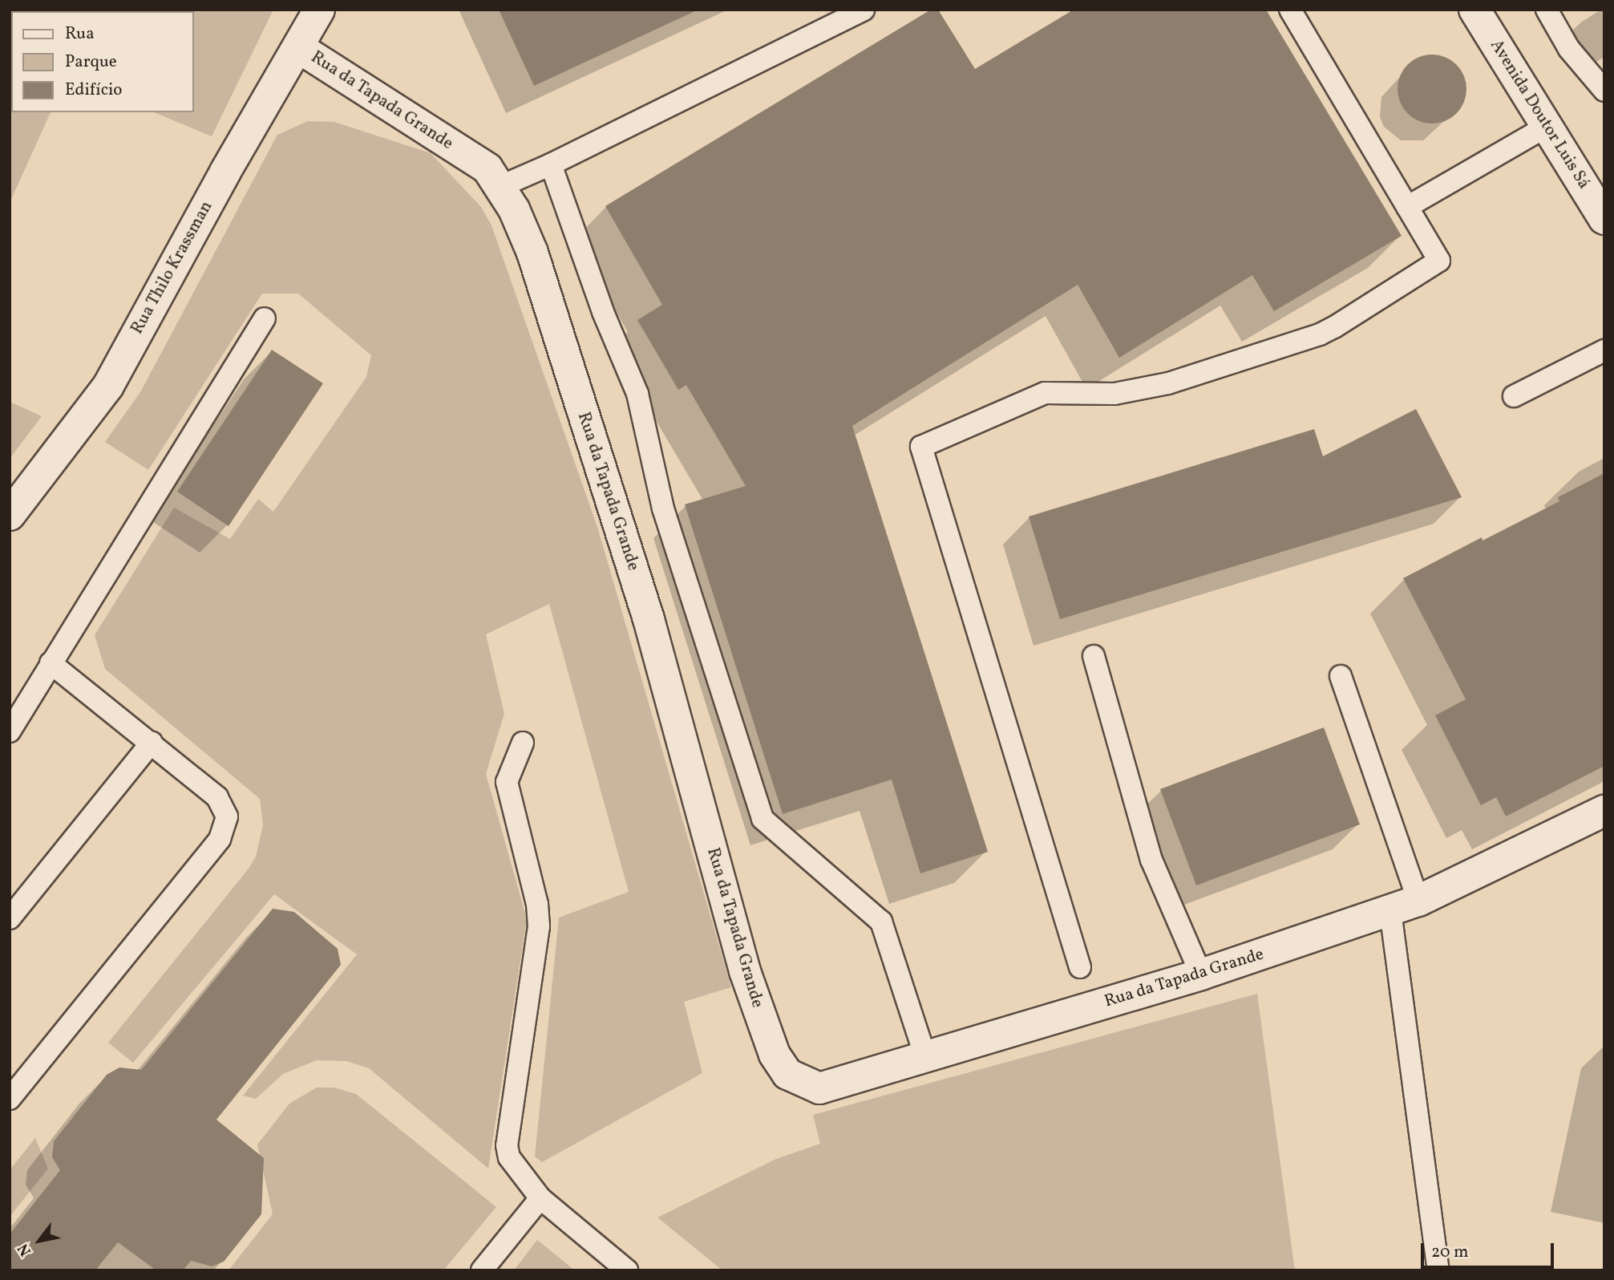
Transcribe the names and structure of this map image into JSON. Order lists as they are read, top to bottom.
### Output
{
  "streets": {
    "street": ["Rua da Tapada Grande", "Avenida Doutor Luis Sá", "Rua Thilo Krassman"]
  },
  "crossings": [
    ["Rua da Tapada Grande", "Rua Thilo Krassman"]
  ],
  "legend": ["Rua", "Parque", "Edifício"],
  "scale_bar": "20 m",
  "north": "bottom left"
}
